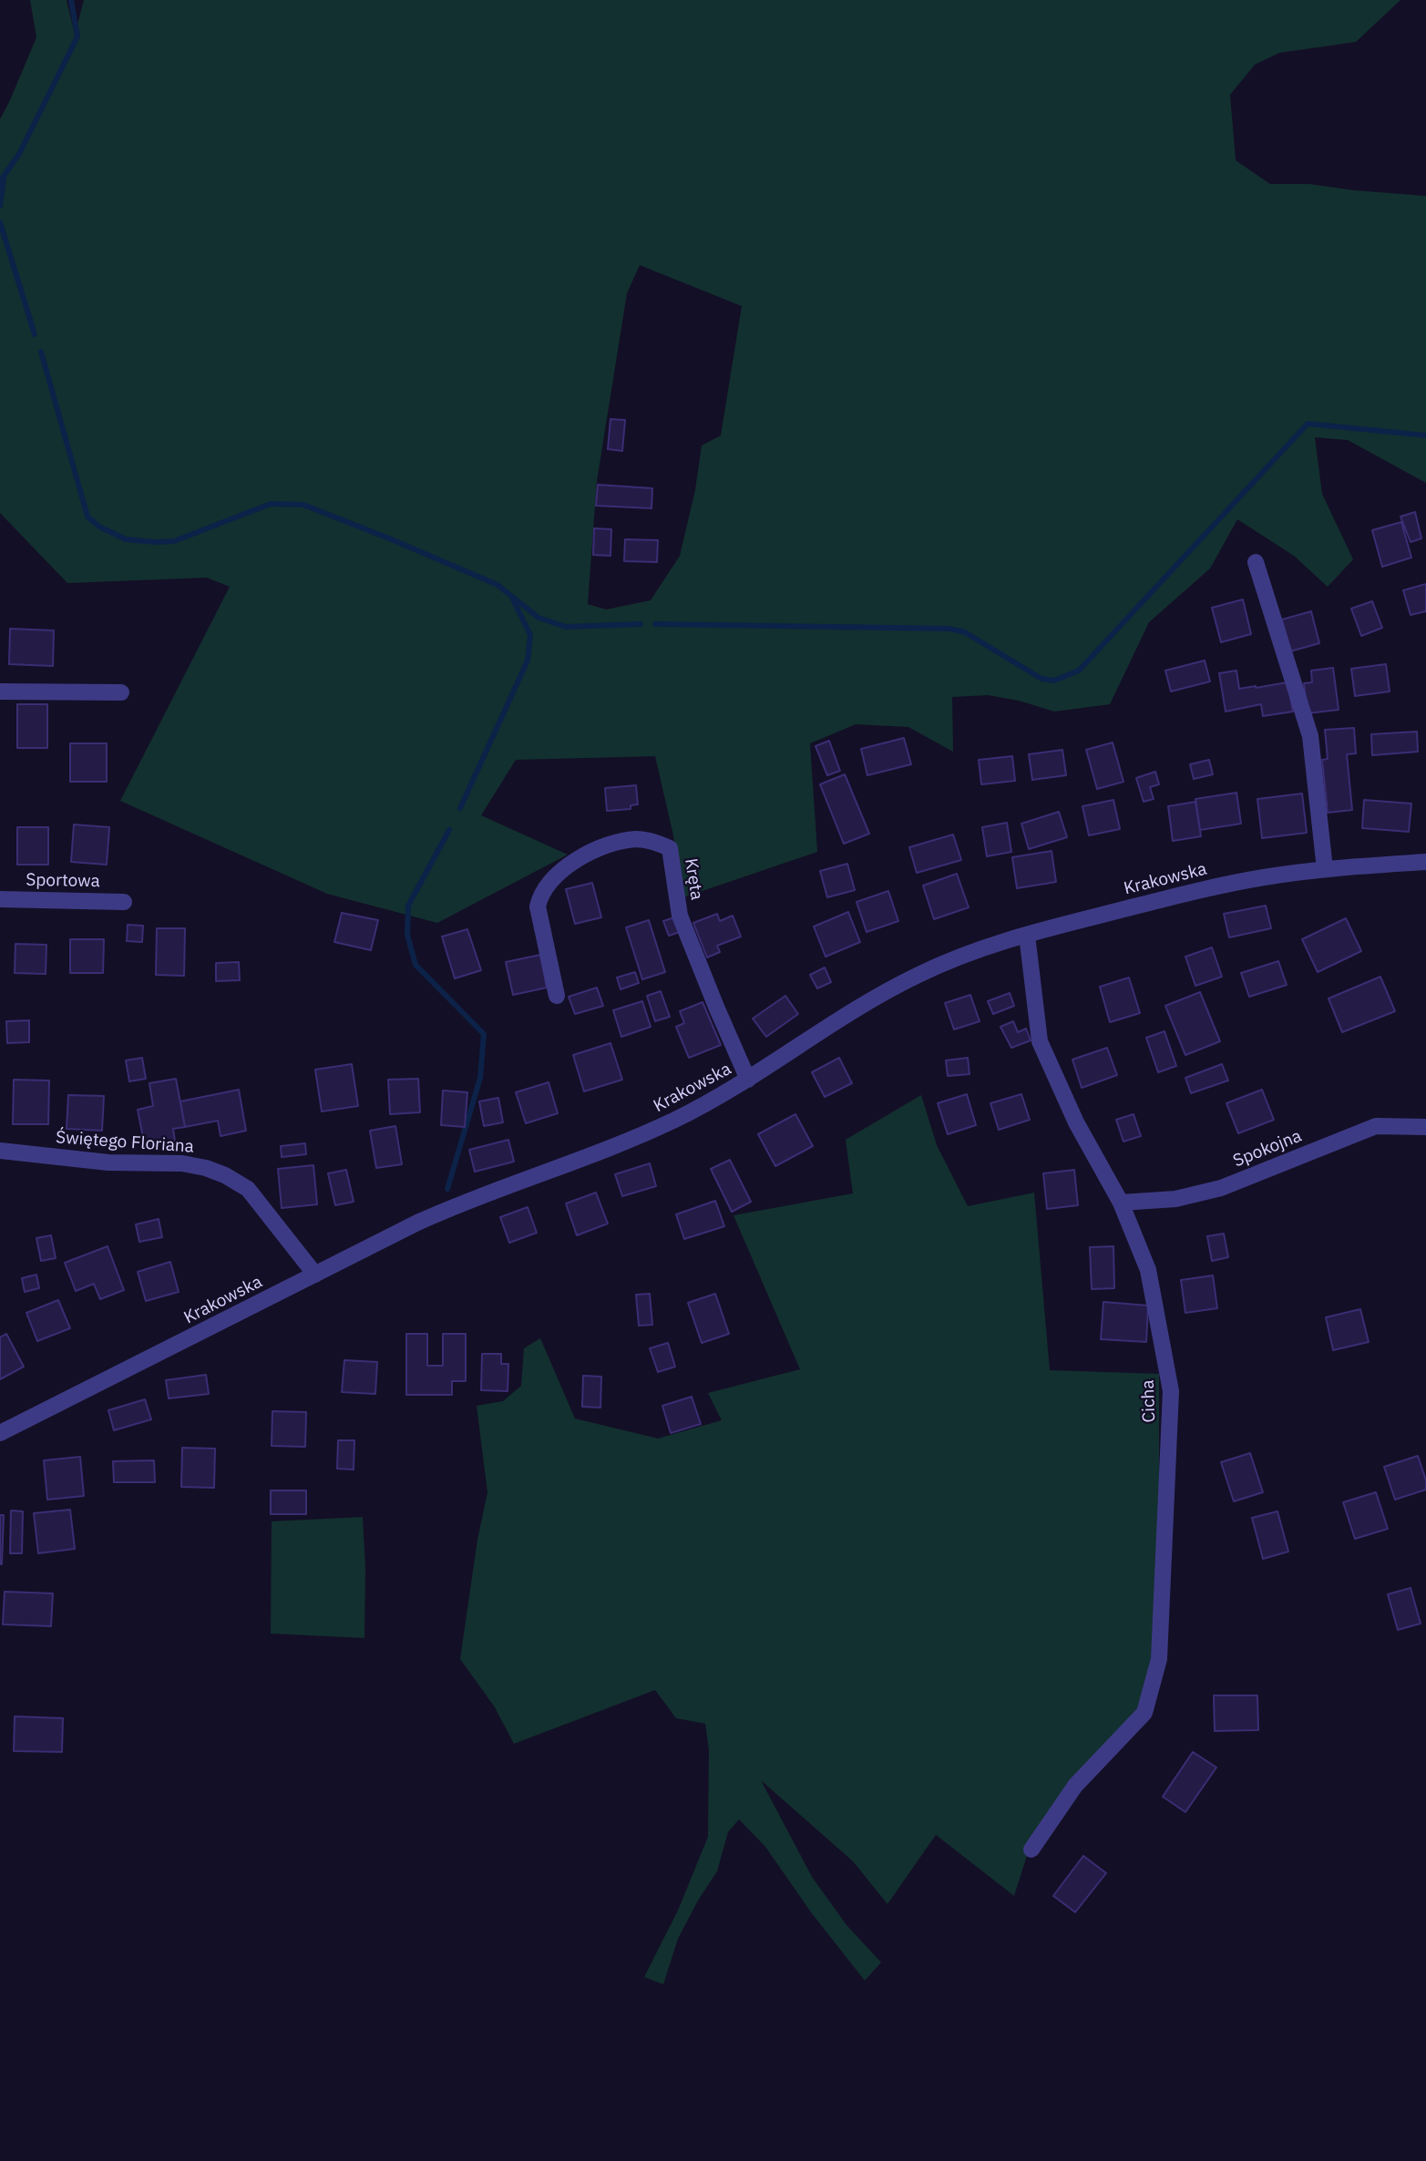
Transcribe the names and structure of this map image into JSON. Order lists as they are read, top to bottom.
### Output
{
  "streets": {
    "street": [
      "Kręta",
      "Krakowska",
      "Sportowa",
      "Świętego Floriana",
      "Spokojna",
      "Cicha"
    ]
  },
  "crossings": [
    ["Kręta", "Krakowska"],
    ["Krakowska", "Świętego Floriana"],
    ["Krakowska", "Cicha"],
    ["Spokojna", "Cicha"]
  ]
}
